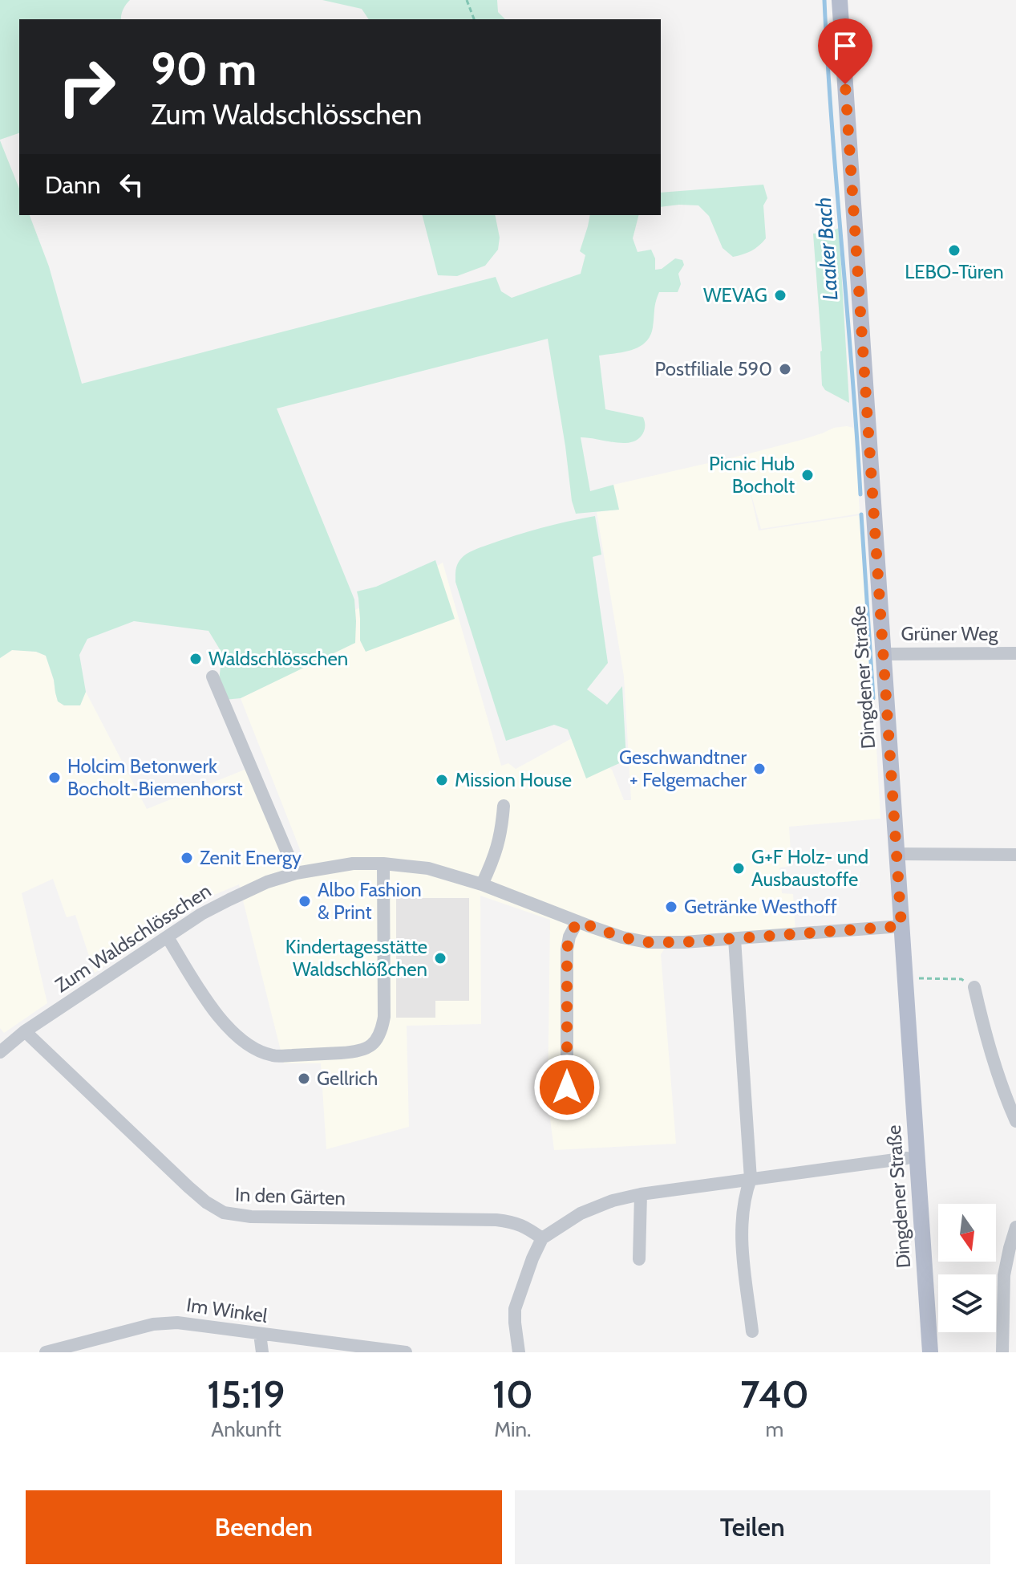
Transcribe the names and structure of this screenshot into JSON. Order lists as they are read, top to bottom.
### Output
{
  "streets": {
    "main road": ["Dingdener Straße"],
    "street": [
      "Grüner Weg",
      "Zum Waldschlösschen",
      "In den Gärten",
      "Im Winkel"
    ]
  },
  "crossings": [
    ["Grüner Weg", "Dingdener Straße"],
    ["Dingdener Straße", "Zum Waldschlösschen"],
    ["Zum Waldschlösschen", "In den Gärten"]
  ],
  "water": ["Laaker Bach"],
  "places": [
    "LEBO-Türen",
    "WEVAG",
    "Postfiliale 590",
    "Picnic Hub Bocholt",
    "Waldschlösschen",
    "Geschwandtner + Felgemacher",
    "Holcim Betonwerk Bocholt-Biemenhorst",
    "Mission House",
    "Zenit Energy",
    "G+F Holz- und Ausbaustoffe",
    "Albo Fashion & Print",
    "Getränke Westhoff",
    "Kindertagesstätte Waldschlößchen",
    "Gellrich"
  ],
  "north": "bottom",
  "page": {
    "turn": ["90 m", "Zum Waldschlösschen"],
    "then": "Dann",
    "eta": [
      "15:19",
      "Ankunft",
      "10",
      "Min.",
      "740",
      "m"
    ],
    "buttons": ["Beenden", "Teilen"]
  }
}
